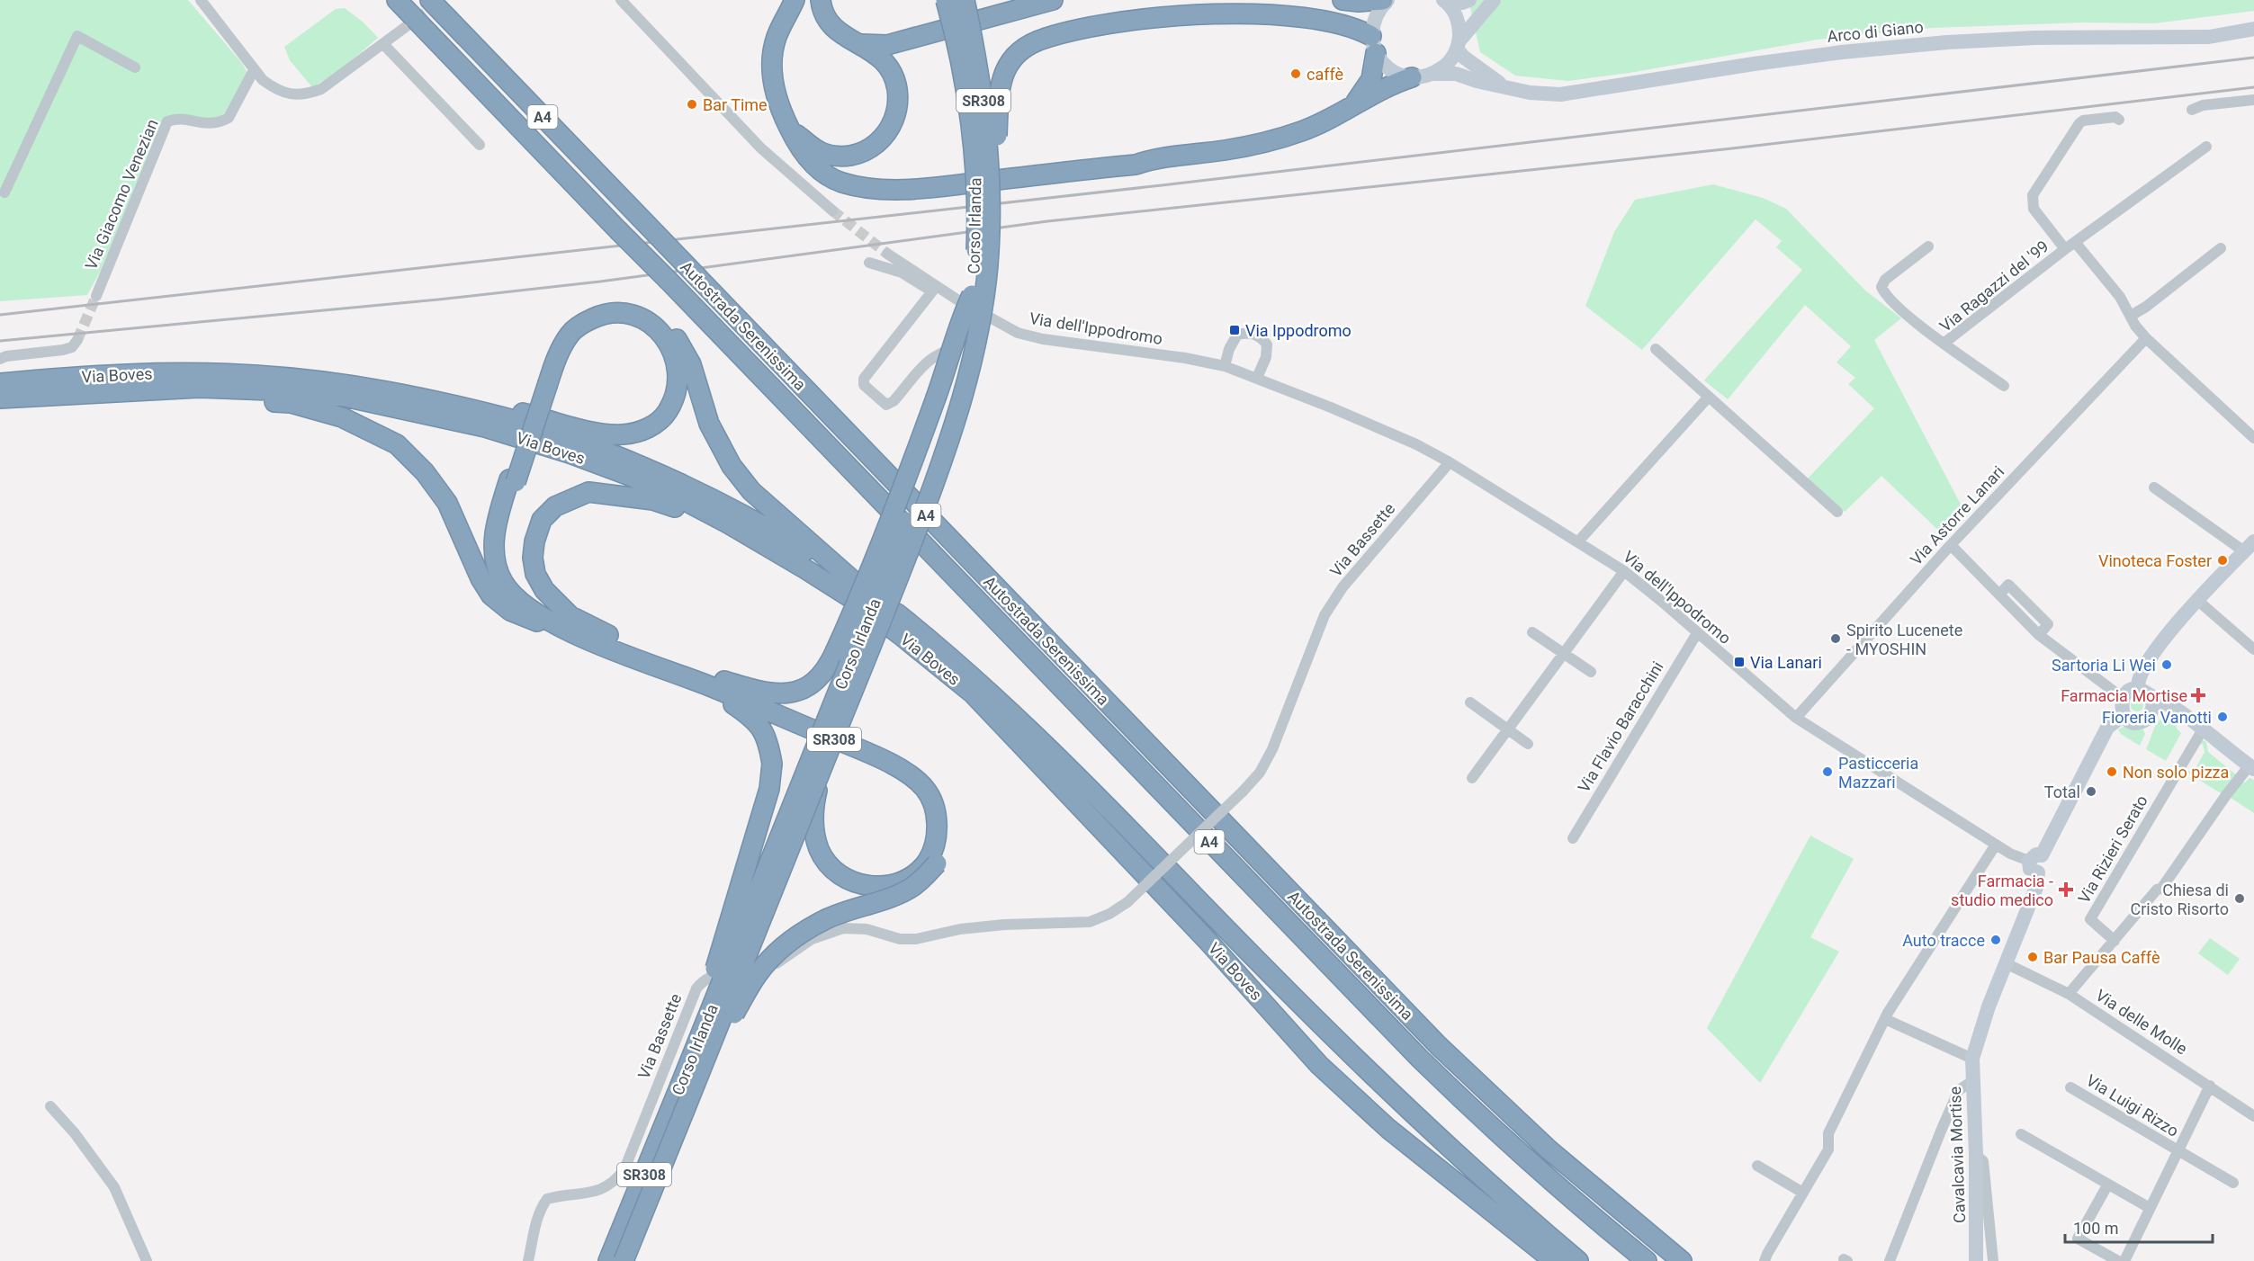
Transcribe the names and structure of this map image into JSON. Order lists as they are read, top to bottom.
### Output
{
  "streets": {
    "highway": [
      "SR308",
      "A4",
      "Corso Irlanda",
      "Autostrada Serenissima",
      "Via Boves"
    ],
    "main road": ["Arco di Giano", "Cavalcavia Mortise"],
    "street": [
      "Via Giacomo Venezian",
      "Via Ragazzi del '99",
      "Via dell'Ippodromo",
      "Via Astorre Lanari",
      "Via Bassette",
      "Via Flavio Baracchini",
      "Via Rizieri Serato",
      "Via delle Molle",
      "Via Luigi Rizzo"
    ]
  },
  "crossings": [
    ["Corso Irlanda", "Via dell'Ippodromo"],
    ["Via dell'Ippodromo", "Via Astorre Lanari"],
    ["Via dell'Ippodromo", "Via Bassette"],
    ["Via dell'Ippodromo", "Via Flavio Baracchini"],
    ["Via delle Molle", "Via Luigi Rizzo"]
  ],
  "places": {
    "other": [
      "caffè",
      "Bar Time",
      "Vinoteca Foster",
      "Spirito Lucenete - MYOSHIN",
      "Sartoria Li Wei",
      "Fioreria Vanotti",
      "Pasticceria Mazzari",
      "Non solo pizza",
      "Total",
      "Chiesa di Cristo Risorto",
      "Auto tracce",
      "Bar Pausa Caffè"
    ],
    "transit": ["Via Ippodromo", "Via Lanari"],
    "health": ["Farmacia Mortise", "Farmacia - studio medico"]
  },
  "scale_bar": "100 m"
}
